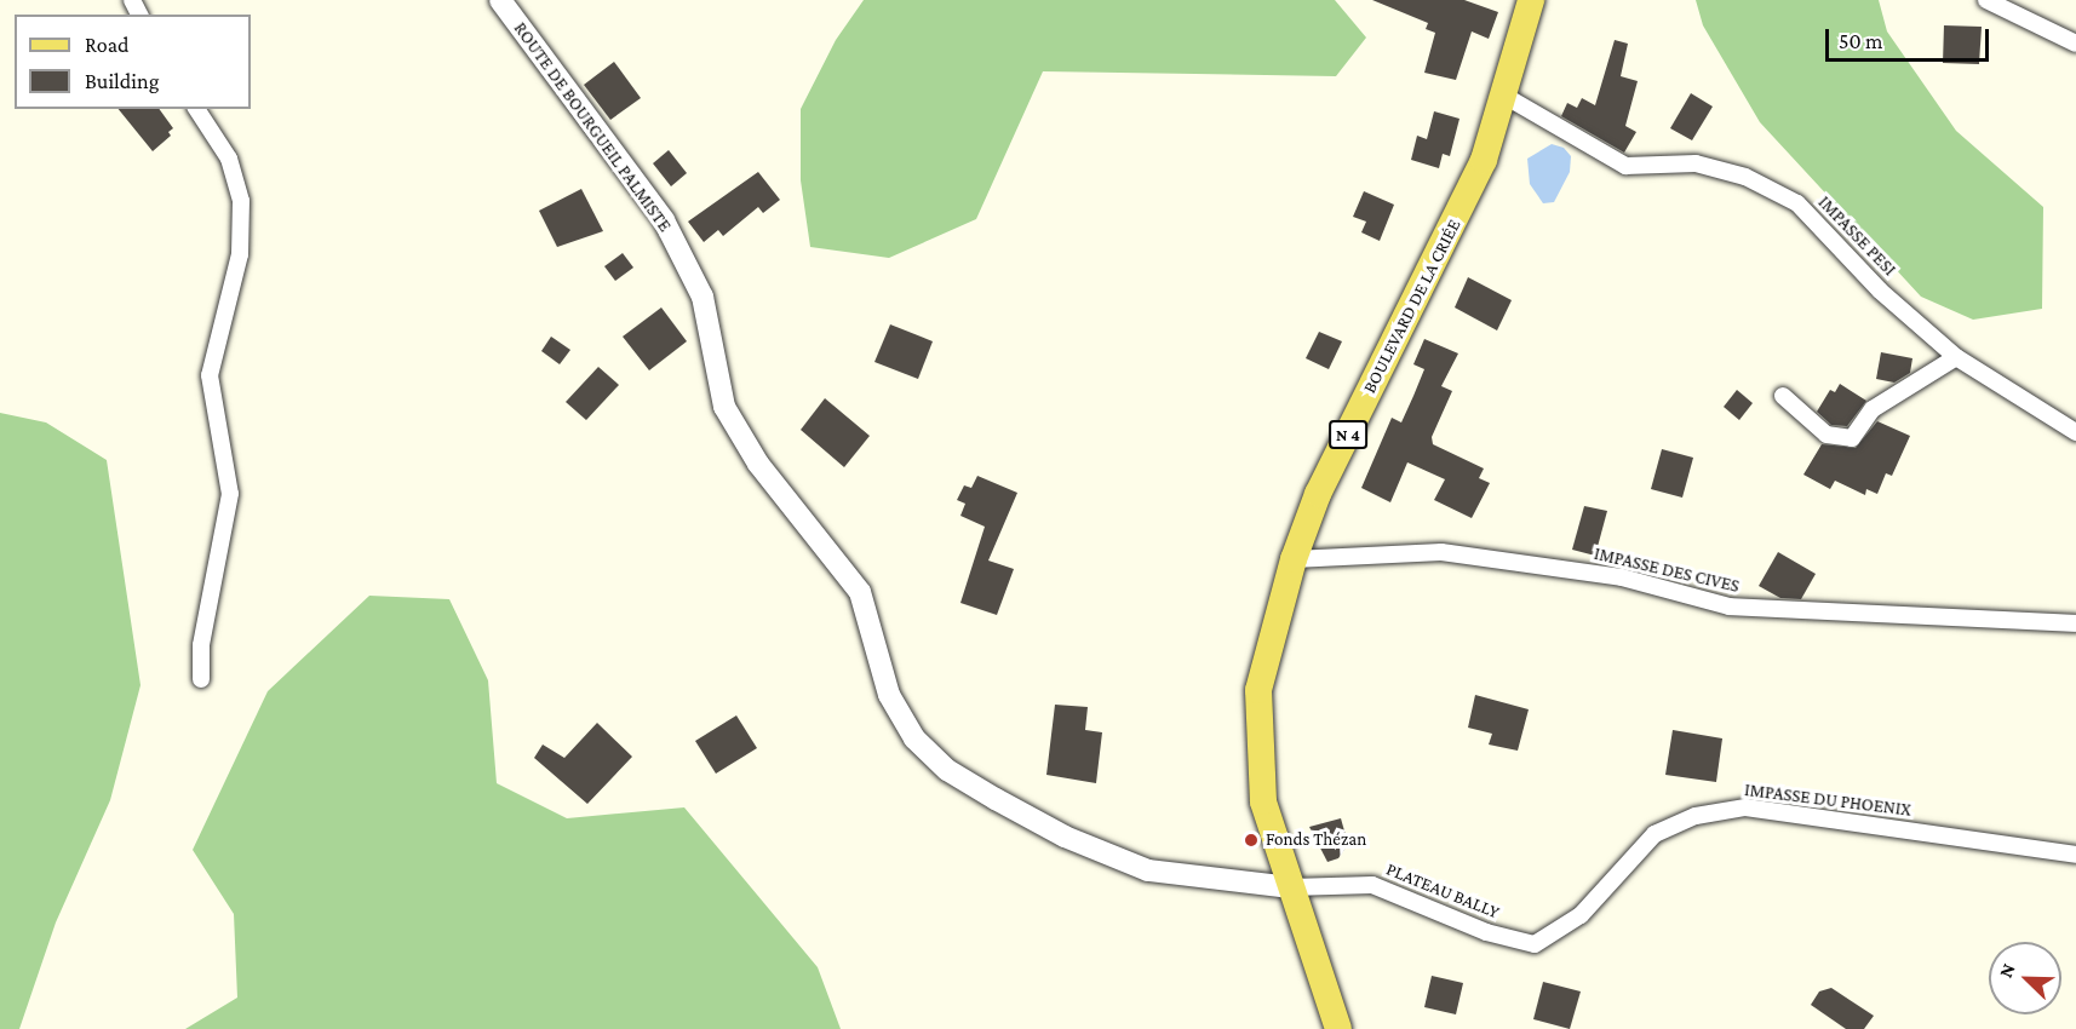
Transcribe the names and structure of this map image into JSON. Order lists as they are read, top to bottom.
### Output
{
  "streets": {
    "main road": ["BOULEVARD DE LA CRIÉE", "N 4"],
    "street": [
      "ROUTE DE BOURGUEIL PALMISTE",
      "IMPASSE PESI",
      "IMPASSE DES CIVES",
      "IMPASSE DU PHOENIX",
      "PLATEAU BALLY"
    ]
  },
  "crossings": [
    ["ROUTE DE BOURGUEIL PALMISTE", "BOULEVARD DE LA CRIÉE"],
    ["ROUTE DE BOURGUEIL PALMISTE", "PLATEAU BALLY"],
    ["IMPASSE PESI", "BOULEVARD DE LA CRIÉE"],
    ["BOULEVARD DE LA CRIÉE", "IMPASSE DES CIVES"],
    ["BOULEVARD DE LA CRIÉE", "PLATEAU BALLY"],
    ["IMPASSE DU PHOENIX", "PLATEAU BALLY"]
  ],
  "places": ["Fonds Thézan"],
  "legend": ["Road", "Building"],
  "scale_bar": "50 m",
  "north": "top left"
}
